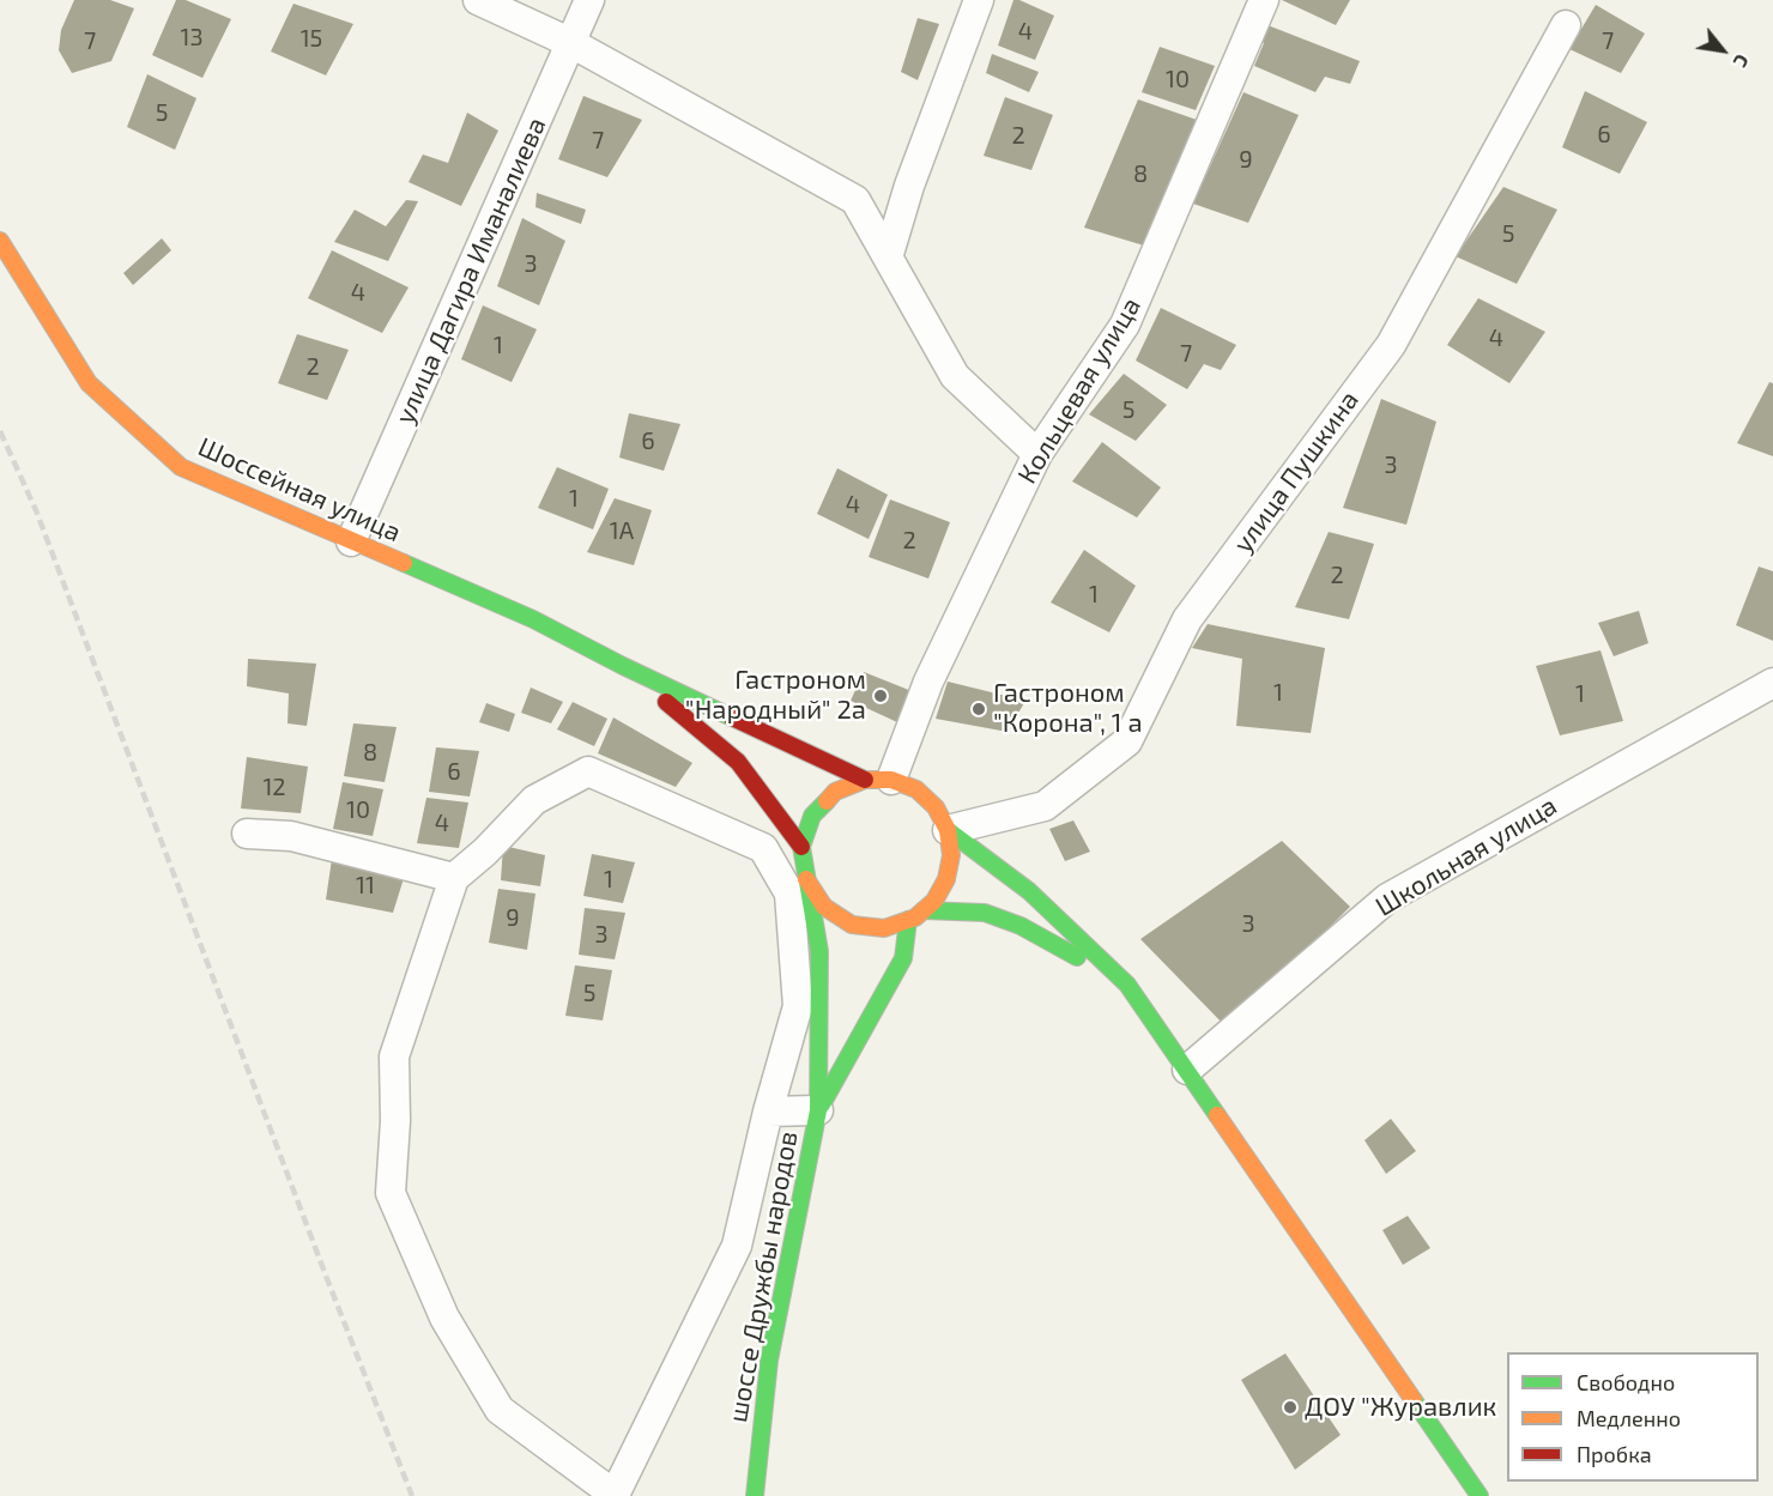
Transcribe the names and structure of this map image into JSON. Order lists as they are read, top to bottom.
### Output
{
  "streets": {
    "main road": ["Шоссейная улица", "шоссе Дружбы народов"],
    "street": [
      "улица Дагира Иманалиева",
      "Кольцевая улица",
      "улица Пушкина",
      "Школьная улица"
    ]
  },
  "crossings": [
    ["улица Дагира Иманалиева", "Шоссейная улица"],
    ["Кольцевая улица", "улица Пушкина"]
  ],
  "places": ["Гастроном \"Народный\" 2а", "Гастроном \"Корона\", 1 а", "ДОУ \"Журавлик"],
  "house_numbers": [
    "4",
    "13",
    "15",
    "7",
    "7",
    "10",
    "5",
    "6",
    "2",
    "7",
    "9",
    "8",
    "5",
    "3",
    "4",
    "4",
    "1",
    "7",
    "2",
    "5",
    "6",
    "3",
    "1",
    "4",
    "1А",
    "2",
    "2",
    "1",
    "1",
    "1",
    "8",
    "6",
    "12",
    "10",
    "4",
    "1",
    "11",
    "9",
    "3",
    "3",
    "5"
  ],
  "legend": ["Свободно", "Медленно", "Пробка"],
  "north": "bottom right"
}
